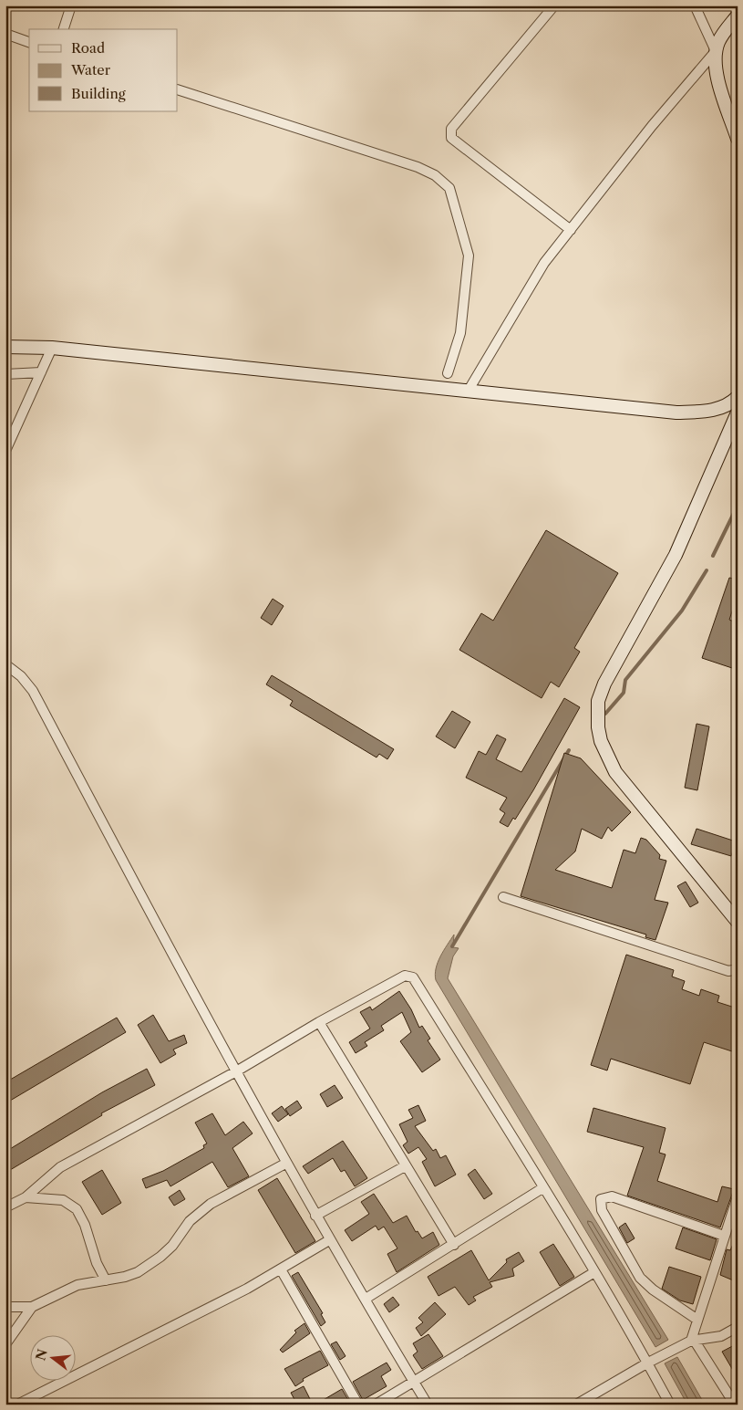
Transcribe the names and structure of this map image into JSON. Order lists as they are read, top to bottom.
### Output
{
  "legend": ["Road", "Water", "Building"],
  "north": "left"
}
